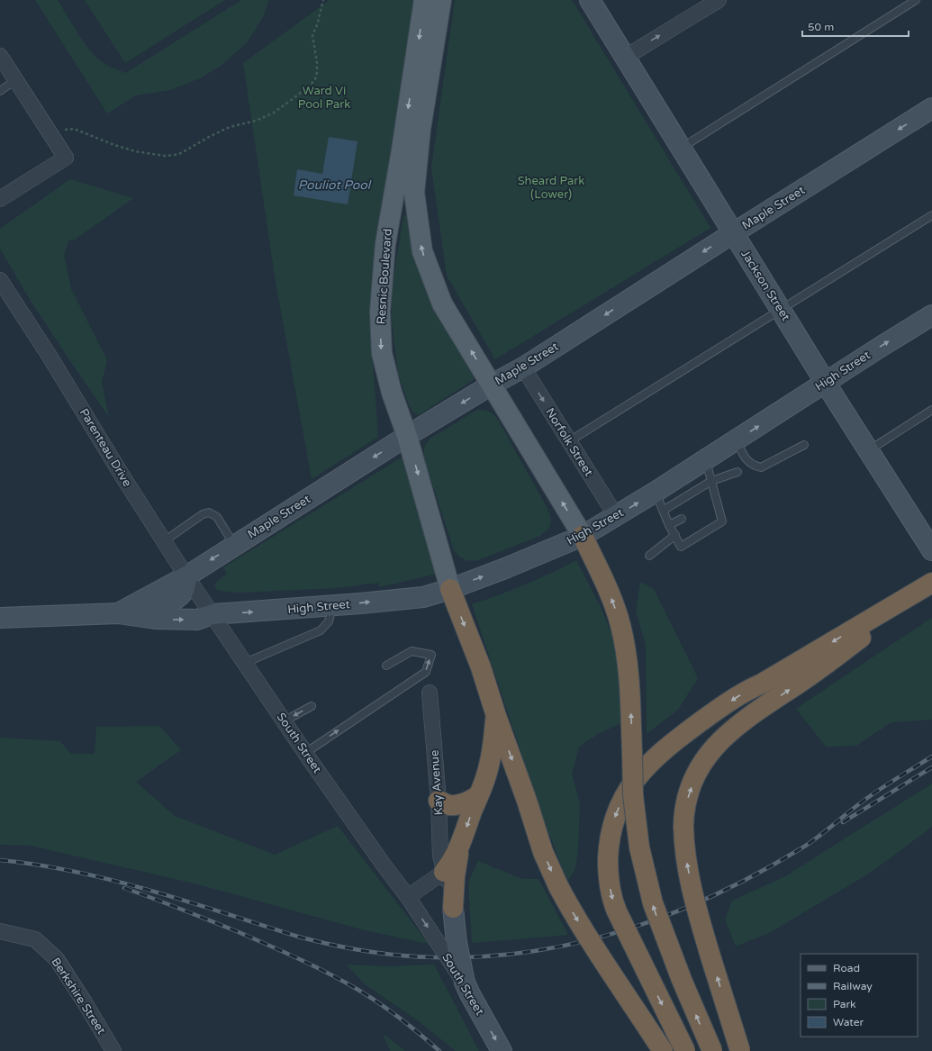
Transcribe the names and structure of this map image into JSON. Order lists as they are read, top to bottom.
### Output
{
  "streets": {
    "main road": [
      "Maple Street",
      "Resnic Boulevard",
      "Jackson Street",
      "High Street",
      "South Street",
      "Kay Avenue"
    ],
    "street": ["Norfolk Street", "Parenteau Drive", "Berkshire Street"]
  },
  "crossings": [
    ["Maple Street", "Resnic Boulevard"],
    ["Maple Street", "Jackson Street"],
    ["Maple Street", "Norfolk Street"],
    ["Maple Street", "Parenteau Drive"],
    ["Resnic Boulevard", "High Street"],
    ["Jackson Street", "High Street"],
    ["High Street", "Norfolk Street"],
    ["High Street", "Parenteau Drive"],
    ["High Street", "South Street"],
    ["Parenteau Drive", "South Street"],
    ["South Street", "Kay Avenue"]
  ],
  "one_way": ["Maple Street", "High Street", "Norfolk Street"],
  "water": ["Pouliot Pool"],
  "parks": ["Ward Vi Pool Park", "Sheard Park (Lower)"],
  "legend": [
    "Road",
    "Railway",
    "Park",
    "Water"
  ],
  "scale_bar": "50 m"
}
